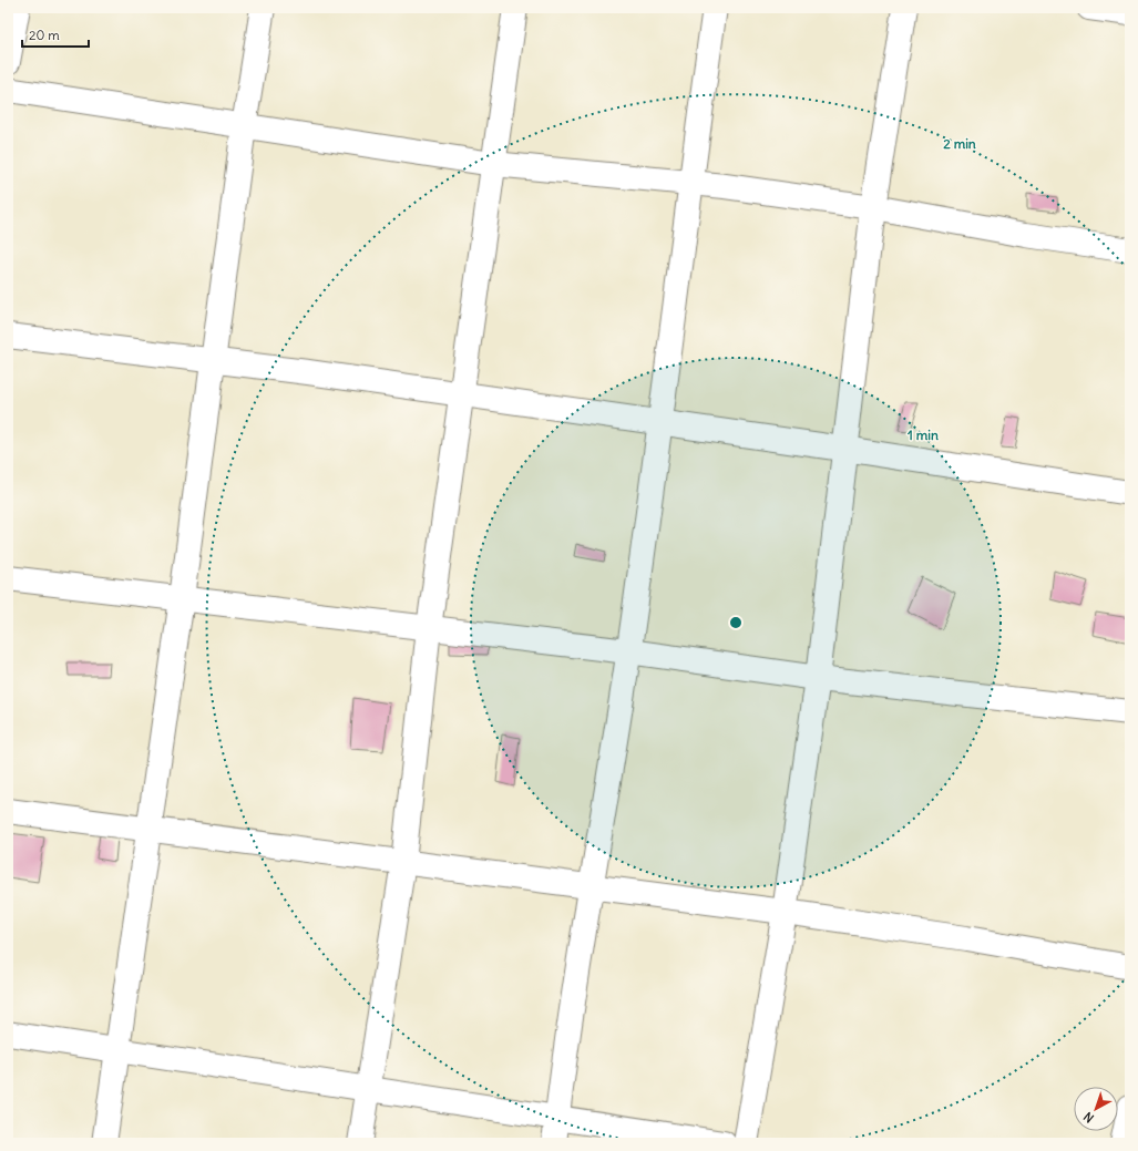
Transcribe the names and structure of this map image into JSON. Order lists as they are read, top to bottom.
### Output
{
  "scale_bar": "20 m",
  "north": "bottom left",
  "rings": ["2 min", "1 min"]
}
